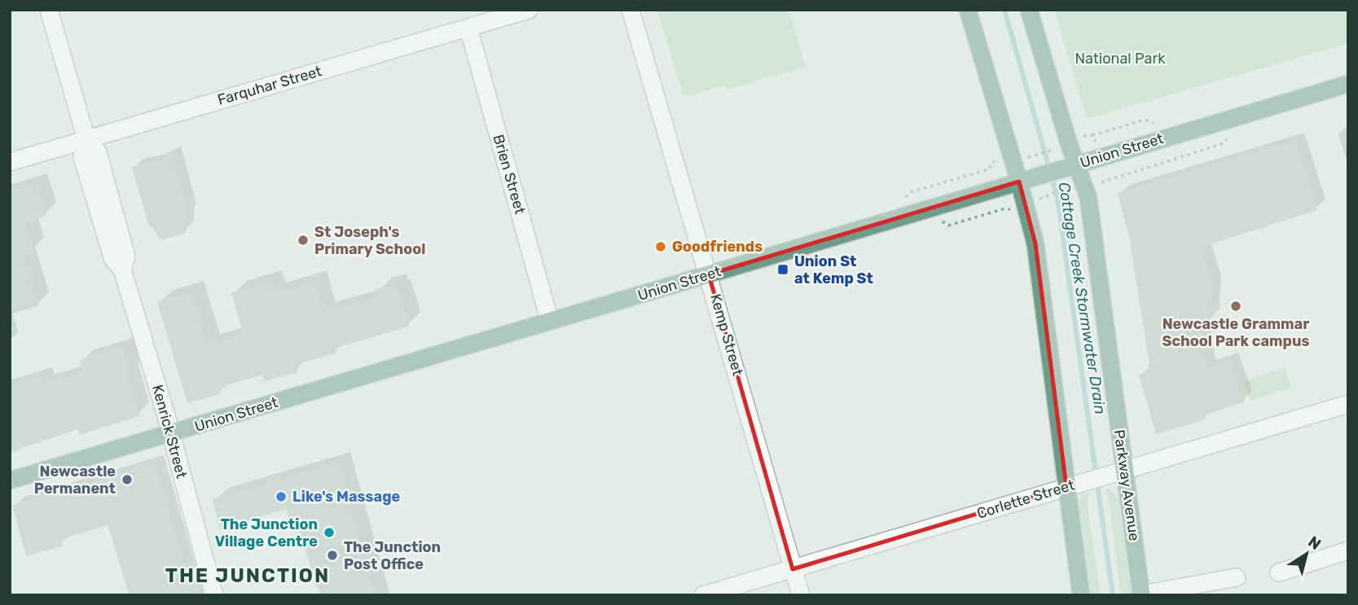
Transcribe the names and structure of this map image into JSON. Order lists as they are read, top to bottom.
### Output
{
  "streets": {
    "main road": ["Union Street", "Parkway Avenue"],
    "street": [
      "Farquhar Street",
      "Brien Street",
      "Kemp Street",
      "Kenrick Street",
      "Corlette Street"
    ]
  },
  "crossings": [
    ["Farquhar Street", "Brien Street"],
    ["Farquhar Street", "Kenrick Street"],
    ["Union Street", "Brien Street"],
    ["Union Street", "Kemp Street"],
    ["Union Street", "Kenrick Street"],
    ["Union Street", "Parkway Avenue"],
    ["Kemp Street", "Corlette Street"],
    ["Parkway Avenue", "Corlette Street"]
  ],
  "districts": ["THE JUNCTION"],
  "water": ["Cottage Creek Stormwater Drain"],
  "parks": ["National Park"],
  "places": {
    "other": [
      "St Joseph's Primary School",
      "Goodfriends",
      "Newcastle Grammar School Park campus",
      "Newcastle Permanent",
      "Like's Massage",
      "The Junction Village Centre",
      "The Junction Post Office"
    ],
    "transit": ["Union St at Kemp St"]
  },
  "north": "top right"
}
